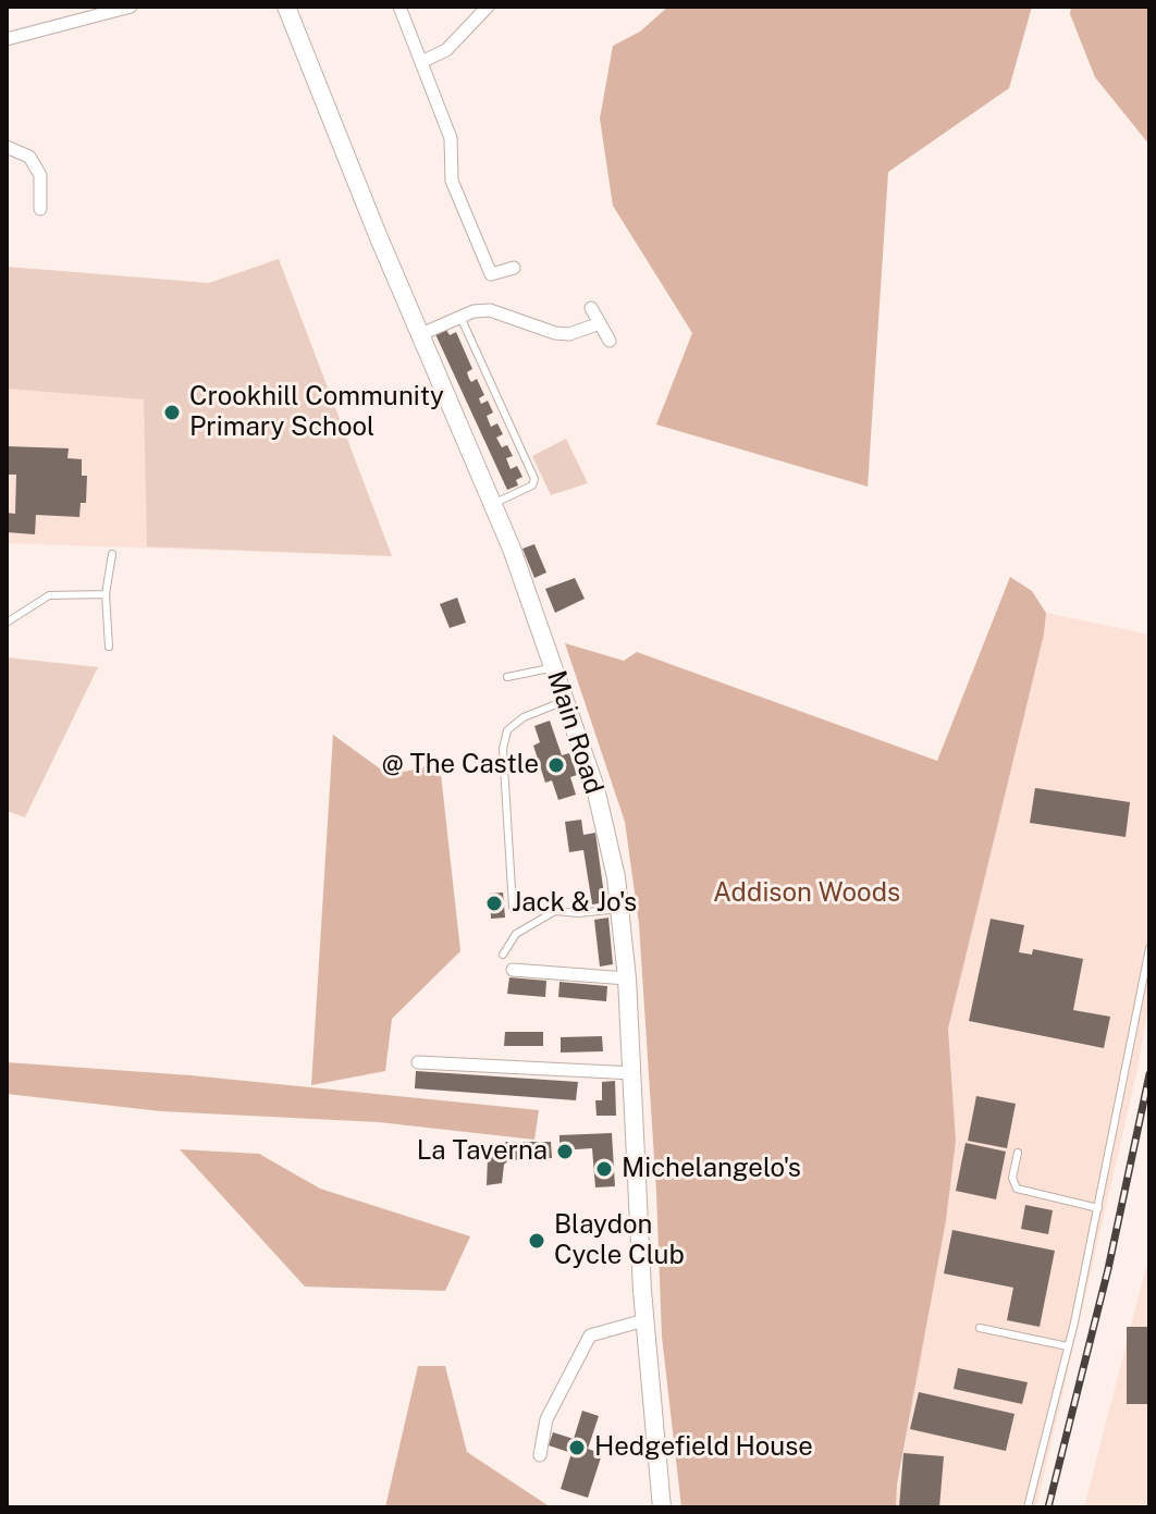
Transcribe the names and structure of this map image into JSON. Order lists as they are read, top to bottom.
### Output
{
  "streets": {
    "main road": ["Main Road"]
  },
  "parks": ["Addison Woods"],
  "places": [
    "Crookhill Community Primary School",
    "@ The Castle",
    "Jack & Jo's",
    "La Taverna",
    "Michelangelo's",
    "Blaydon Cycle Club",
    "Hedgefield House"
  ]
}
